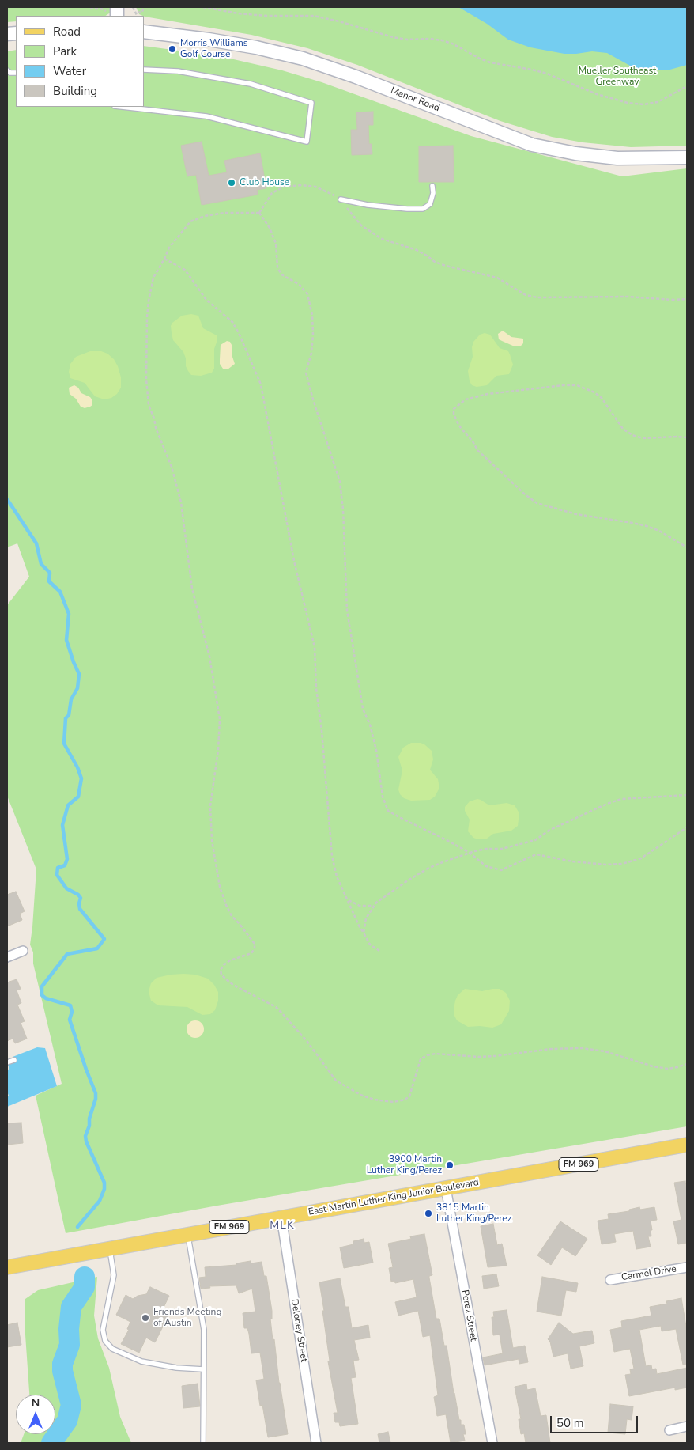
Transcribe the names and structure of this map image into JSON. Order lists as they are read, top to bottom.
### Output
{
  "streets": {
    "main road": ["Manor Road", "FM 969", "East Martin Luther King Junior Boulevard"],
    "street": ["Carmel Drive", "Perez Street", "Deloney Street"]
  },
  "crossings": [
    ["East Martin Luther King Junior Boulevard", "Perez Street"],
    ["East Martin Luther King Junior Boulevard", "Deloney Street"]
  ],
  "districts": ["MLK"],
  "parks": ["Mueller Southeast Greenway"],
  "places": [
    "Morris Williams Golf Course",
    "Club House",
    "3900 Martin Luther King/Perez",
    "3815 Martin Luther King/Perez",
    "Friends Meeting of Austin"
  ],
  "legend": [
    "Road",
    "Park",
    "Water",
    "Building"
  ],
  "scale_bar": "50 m",
  "north": "top"
}
